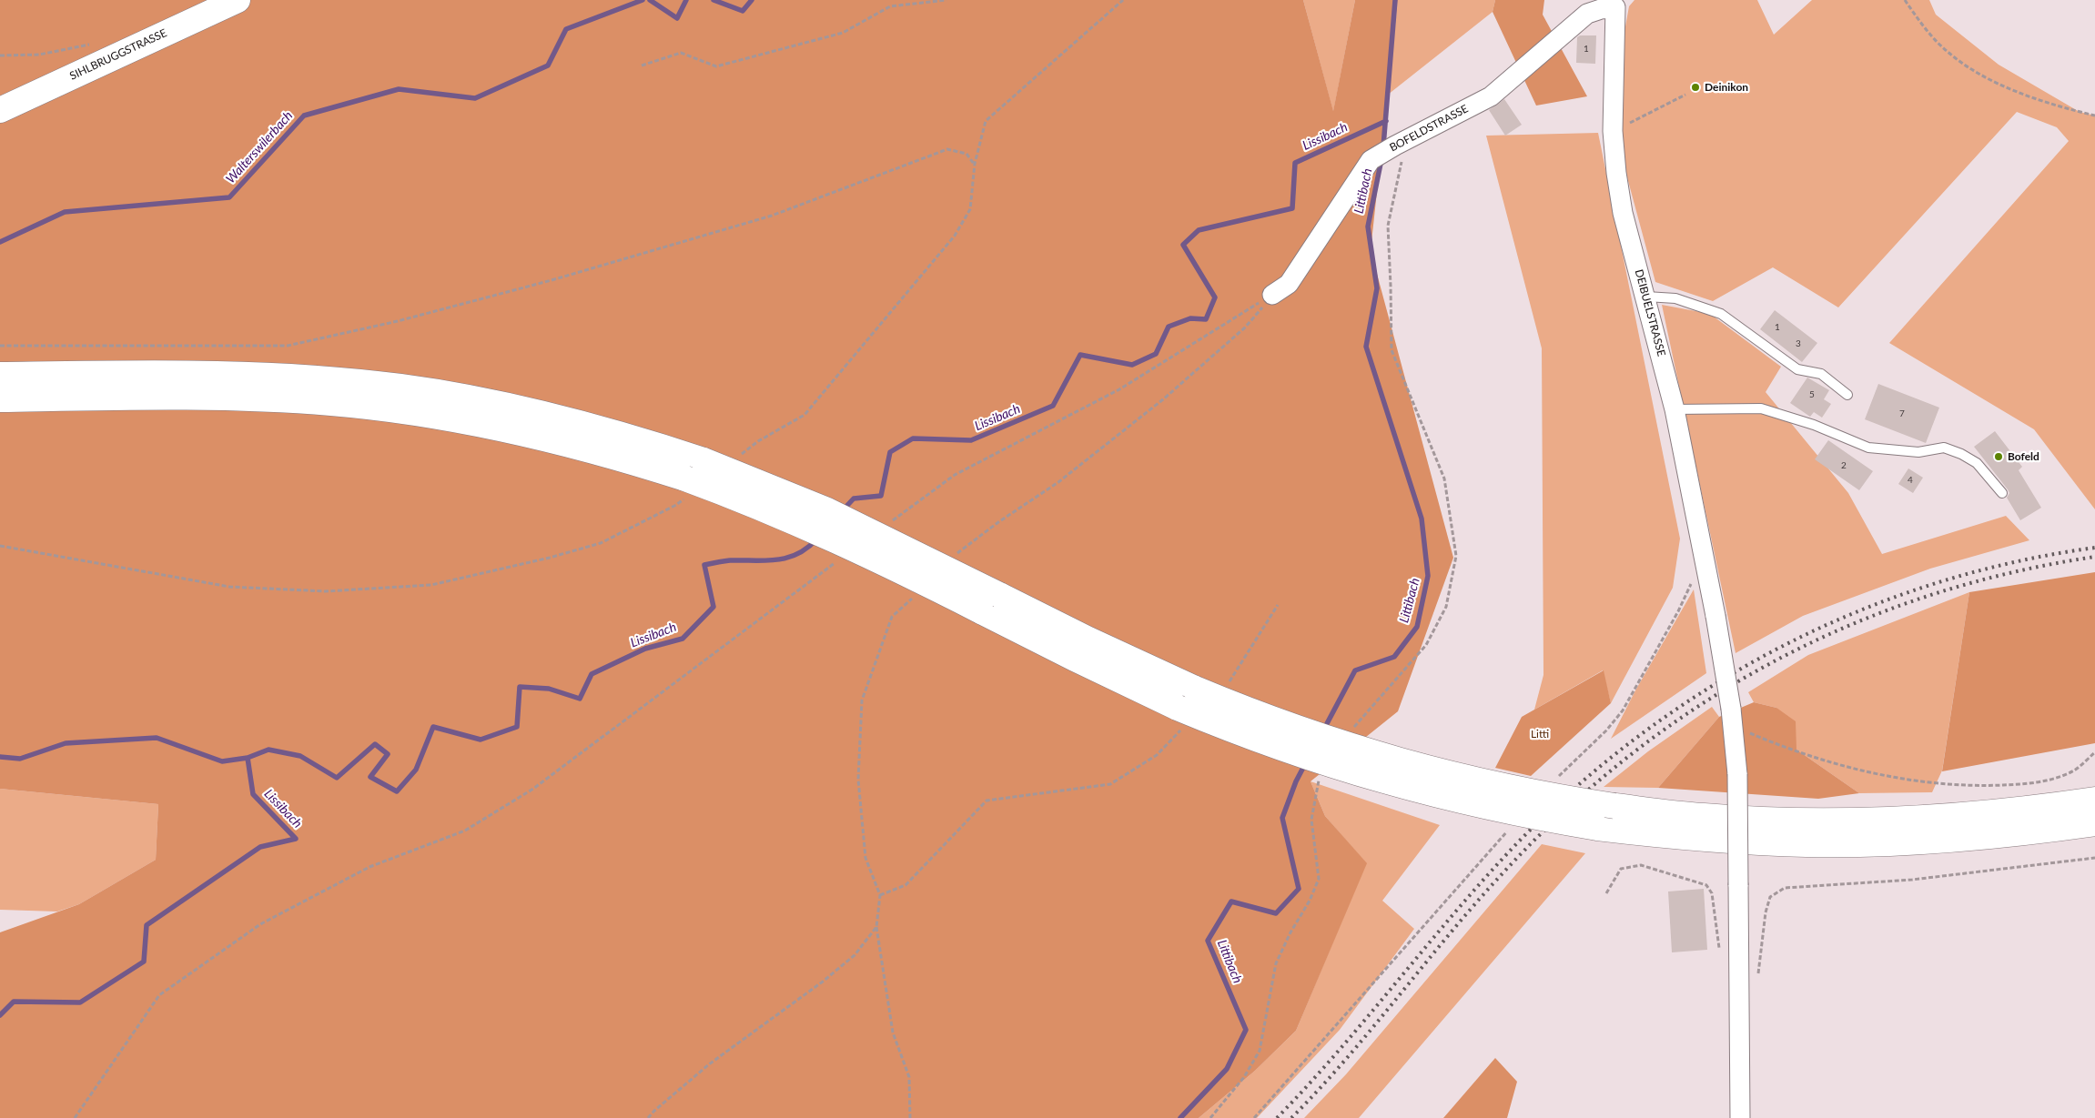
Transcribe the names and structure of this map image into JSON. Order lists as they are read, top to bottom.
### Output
{
  "streets": {
    "main road": ["SIHLBRUGGSTRASSE"],
    "street": ["BOFELDSTRASSE", "DEIBUELSTRASSE"]
  },
  "crossings": [
    ["BOFELDSTRASSE", "DEIBUELSTRASSE"]
  ],
  "water": ["Lissibach", "Walterswilerbach", "Littibach"],
  "parks": ["Litti"],
  "places": ["Deinikon", "Bofeld"],
  "house_numbers": [
    "1",
    "1",
    "3",
    "5",
    "7",
    "2",
    "4"
  ]
}
